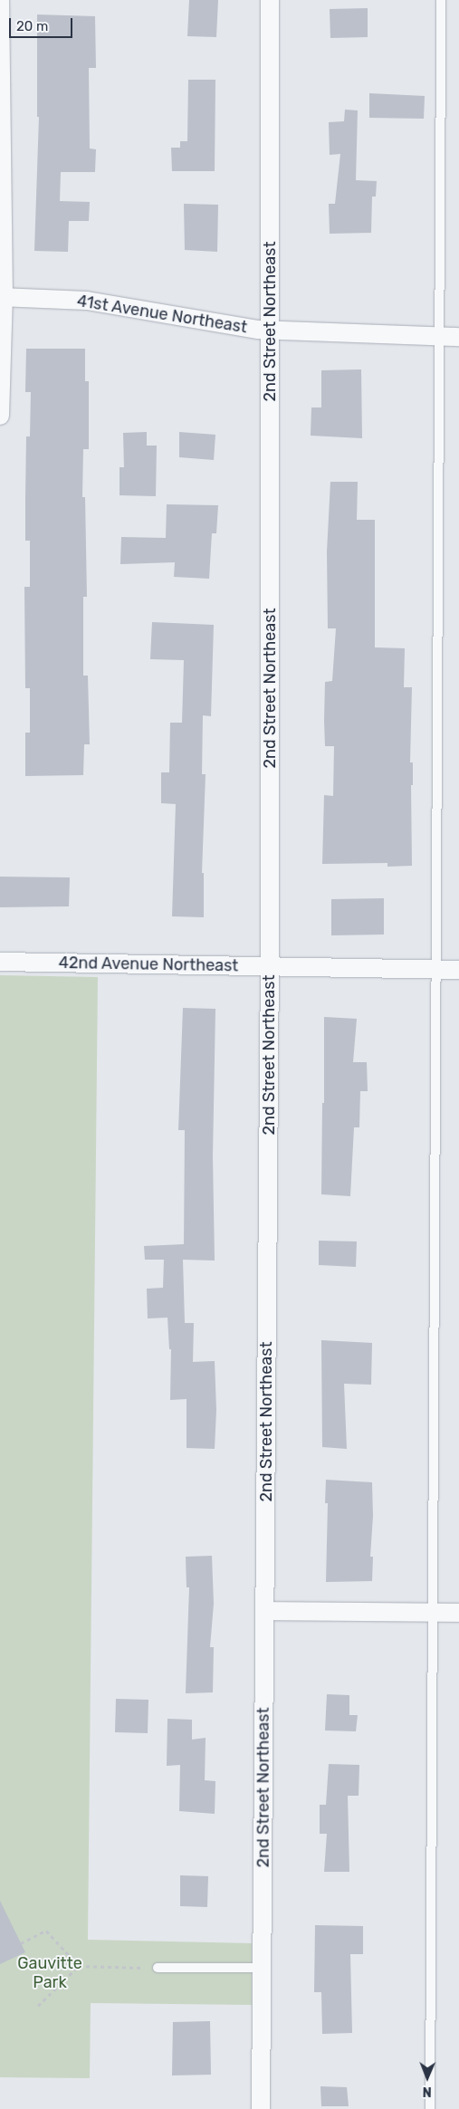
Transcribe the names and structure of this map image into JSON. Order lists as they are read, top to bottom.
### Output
{
  "streets": {
    "street": ["41st Avenue Northeast", "2nd Street Northeast", "42nd Avenue Northeast"]
  },
  "crossings": [
    ["41st Avenue Northeast", "2nd Street Northeast"],
    ["2nd Street Northeast", "42nd Avenue Northeast"]
  ],
  "parks": ["Gauvitte Park"],
  "scale_bar": "20 m",
  "north": "bottom"
}
